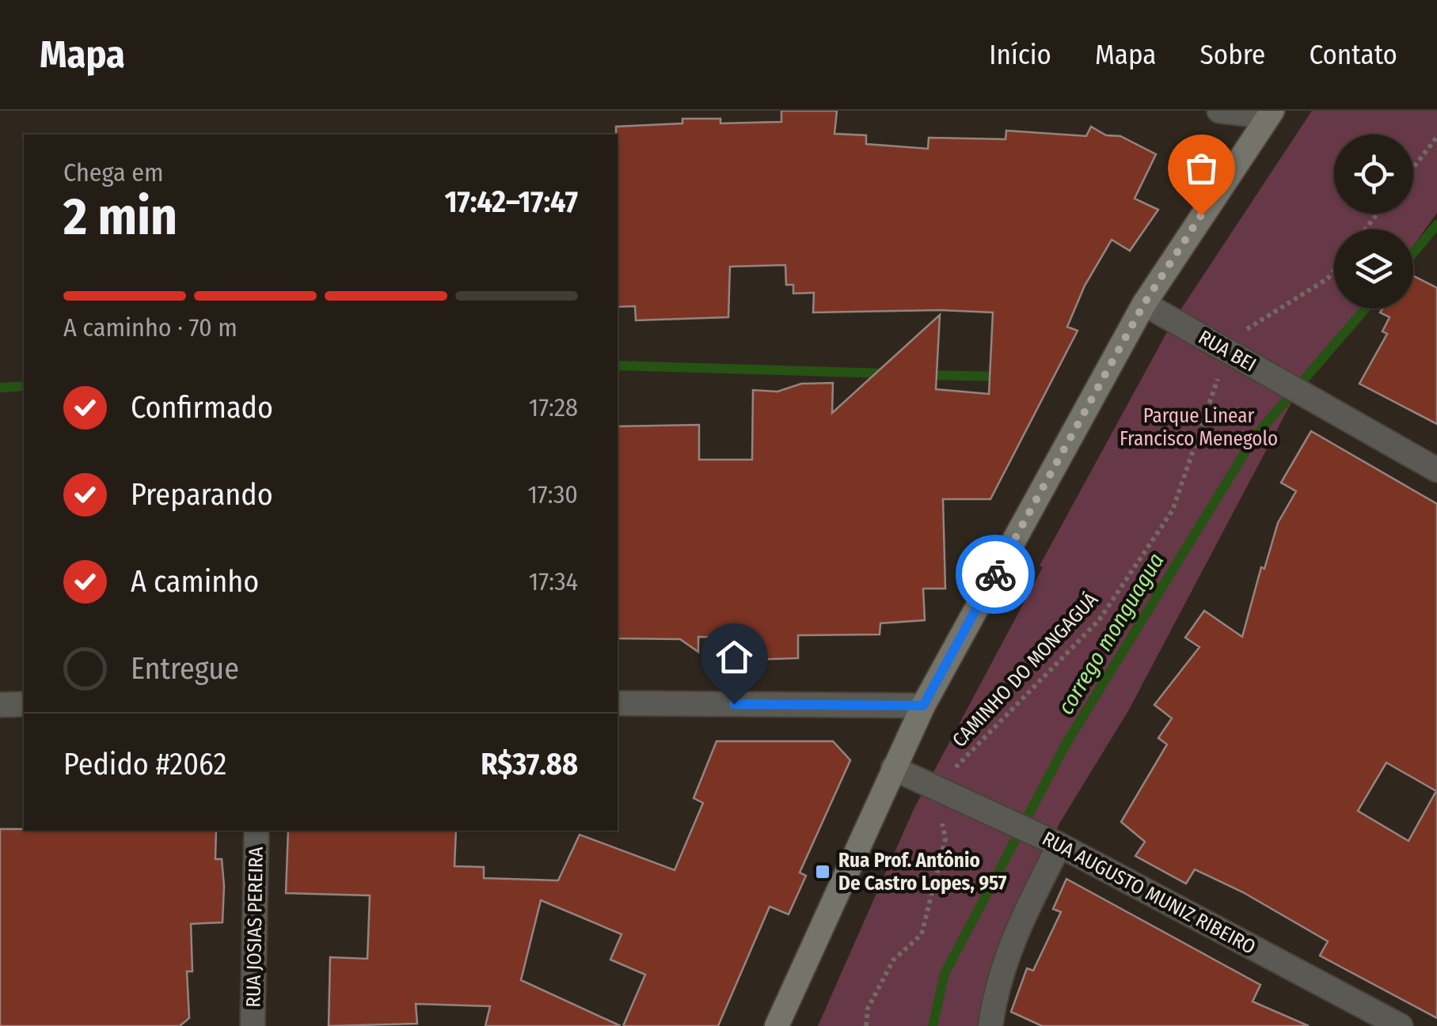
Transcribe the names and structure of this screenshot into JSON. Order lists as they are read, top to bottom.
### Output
{
  "streets": {
    "street": ["RUA BEI", "RUA AUGUSTO MUNIZ RIBEIRO", "RUA JOSIAS PEREIRA"],
    "path": ["CAMINHO DO MONGAGUÁ"]
  },
  "crossings": [
    ["RUA BEI", "CAMINHO DO MONGAGUÁ"],
    ["CAMINHO DO MONGAGUÁ", "RUA AUGUSTO MUNIZ RIBEIRO"]
  ],
  "water": ["corrego monguagua"],
  "parks": ["Parque Linear Francisco Menegolo"],
  "places": {
    "transit": ["Rua Prof. Antônio De Castro Lopes, 957"]
  },
  "page": {
    "header": "Mapa",
    "nav": [
      "Início",
      "Mapa",
      "Sobre",
      "Contato"
    ],
    "heading": ["2 min", "Chega em", "17:42–17:47"],
    "panel": ["Pedido #2062", "R$37.88"],
    "bar": "A caminho · 70 m",
    "list": [
      ["Confirmado", "17:28"],
      ["Preparando", "17:30"],
      ["A caminho", "17:34"],
      "Entregue"
    ]
  }
}
